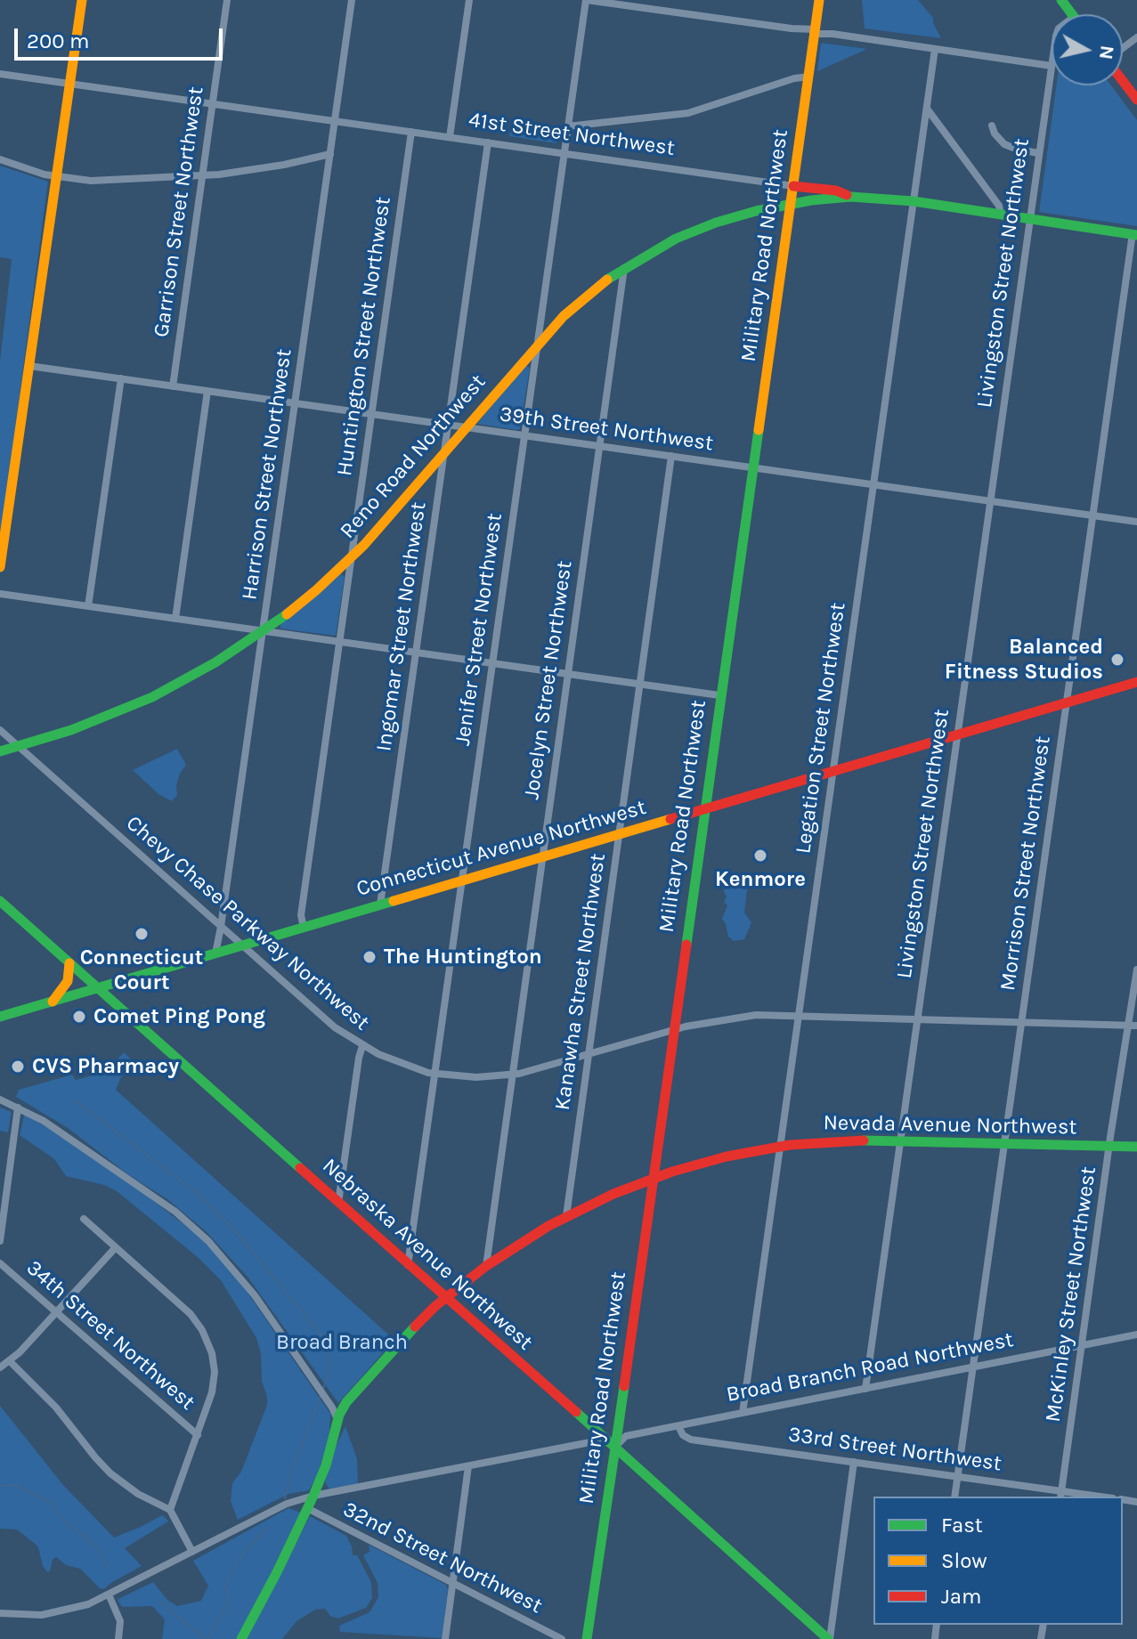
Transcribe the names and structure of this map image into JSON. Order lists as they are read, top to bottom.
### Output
{
  "streets": {
    "main road": [
      "41st Street Northwest",
      "Military Road Northwest",
      "Reno Road Northwest",
      "Connecticut Avenue Northwest",
      "Nevada Avenue Northwest",
      "Nebraska Avenue Northwest"
    ],
    "street": [
      "Garrison Street Northwest",
      "Livingston Street Northwest",
      "Huntington Street Northwest",
      "39th Street Northwest",
      "Harrison Street Northwest",
      "Ingomar Street Northwest",
      "Jenifer Street Northwest",
      "Jocelyn Street Northwest",
      "Legation Street Northwest",
      "Morrison Street Northwest",
      "Chevy Chase Parkway Northwest",
      "Kanawha Street Northwest",
      "McKinley Street Northwest",
      "34th Street Northwest",
      "Broad Branch Road Northwest",
      "33rd Street Northwest",
      "32nd Street Northwest"
    ]
  },
  "crossings": [
    ["41st Street Northwest", "Garrison Street Northwest"],
    ["41st Street Northwest", "Military Road Northwest"],
    ["41st Street Northwest", "Livingston Street Northwest"],
    ["41st Street Northwest", "Huntington Street Northwest"],
    ["41st Street Northwest", "Reno Road Northwest"],
    ["41st Street Northwest", "Harrison Street Northwest"],
    ["41st Street Northwest", "Ingomar Street Northwest"],
    ["41st Street Northwest", "Jenifer Street Northwest"],
    ["41st Street Northwest", "Legation Street Northwest"],
    ["41st Street Northwest", "Morrison Street Northwest"],
    ["Garrison Street Northwest", "39th Street Northwest"],
    ["Military Road Northwest", "39th Street Northwest"],
    ["Military Road Northwest", "Reno Road Northwest"],
    ["Military Road Northwest", "Connecticut Avenue Northwest"],
    ["Military Road Northwest", "Chevy Chase Parkway Northwest"],
    ["Military Road Northwest", "Nevada Avenue Northwest"],
    ["Military Road Northwest", "Nebraska Avenue Northwest"],
    ["Military Road Northwest", "Broad Branch Road Northwest"],
    ["Livingston Street Northwest", "39th Street Northwest"],
    ["Livingston Street Northwest", "Connecticut Avenue Northwest"],
    ["Livingston Street Northwest", "Chevy Chase Parkway Northwest"],
    ["Livingston Street Northwest", "Nevada Avenue Northwest"],
    ["Livingston Street Northwest", "Broad Branch Road Northwest"],
    ["Huntington Street Northwest", "39th Street Northwest"],
    ["Huntington Street Northwest", "Reno Road Northwest"],
    ["Huntington Street Northwest", "Connecticut Avenue Northwest"],
    ["39th Street Northwest", "Reno Road Northwest"],
    ["39th Street Northwest", "Harrison Street Northwest"],
    ["39th Street Northwest", "Ingomar Street Northwest"],
    ["39th Street Northwest", "Jenifer Street Northwest"],
    ["39th Street Northwest", "Jocelyn Street Northwest"],
    ["39th Street Northwest", "Legation Street Northwest"],
    ["39th Street Northwest", "Morrison Street Northwest"],
    ["39th Street Northwest", "Kanawha Street Northwest"],
    ["Reno Road Northwest", "Harrison Street Northwest"],
    ["Reno Road Northwest", "Ingomar Street Northwest"],
    ["Reno Road Northwest", "Jenifer Street Northwest"],
    ["Reno Road Northwest", "Jocelyn Street Northwest"],
    ["Reno Road Northwest", "Chevy Chase Parkway Northwest"],
    ["Harrison Street Northwest", "Connecticut Avenue Northwest"],
    ["Harrison Street Northwest", "Chevy Chase Parkway Northwest"],
    ["Ingomar Street Northwest", "Connecticut Avenue Northwest"],
    ["Jenifer Street Northwest", "Connecticut Avenue Northwest"],
    ["Jenifer Street Northwest", "Chevy Chase Parkway Northwest"],
    ["Jenifer Street Northwest", "Nebraska Avenue Northwest"],
    ["Jocelyn Street Northwest", "Connecticut Avenue Northwest"],
    ["Jocelyn Street Northwest", "Chevy Chase Parkway Northwest"],
    ["Jocelyn Street Northwest", "Nevada Avenue Northwest"],
    ["Legation Street Northwest", "Connecticut Avenue Northwest"],
    ["Legation Street Northwest", "Chevy Chase Parkway Northwest"],
    ["Legation Street Northwest", "Nevada Avenue Northwest"],
    ["Legation Street Northwest", "Broad Branch Road Northwest"],
    ["Connecticut Avenue Northwest", "Morrison Street Northwest"],
    ["Connecticut Avenue Northwest", "Chevy Chase Parkway Northwest"],
    ["Connecticut Avenue Northwest", "Kanawha Street Northwest"],
    ["Connecticut Avenue Northwest", "Nebraska Avenue Northwest"],
    ["Morrison Street Northwest", "Chevy Chase Parkway Northwest"],
    ["Morrison Street Northwest", "Nevada Avenue Northwest"],
    ["Morrison Street Northwest", "Broad Branch Road Northwest"],
    ["Morrison Street Northwest", "33rd Street Northwest"],
    ["Chevy Chase Parkway Northwest", "Kanawha Street Northwest"],
    ["Chevy Chase Parkway Northwest", "McKinley Street Northwest"],
    ["Kanawha Street Northwest", "Nevada Avenue Northwest"],
    ["Nevada Avenue Northwest", "Nebraska Avenue Northwest"],
    ["Nevada Avenue Northwest", "McKinley Street Northwest"],
    ["Nebraska Avenue Northwest", "Broad Branch Road Northwest"],
    ["McKinley Street Northwest", "Broad Branch Road Northwest"],
    ["McKinley Street Northwest", "33rd Street Northwest"],
    ["Broad Branch Road Northwest", "33rd Street Northwest"]
  ],
  "parks": ["Broad Branch"],
  "places": [
    "Balanced Fitness Studios",
    "Kenmore",
    "Connecticut Court",
    "The Huntington",
    "Comet Ping Pong",
    "CVS Pharmacy"
  ],
  "legend": ["Fast", "Slow", "Jam"],
  "scale_bar": "200 m",
  "north": "right"
}
